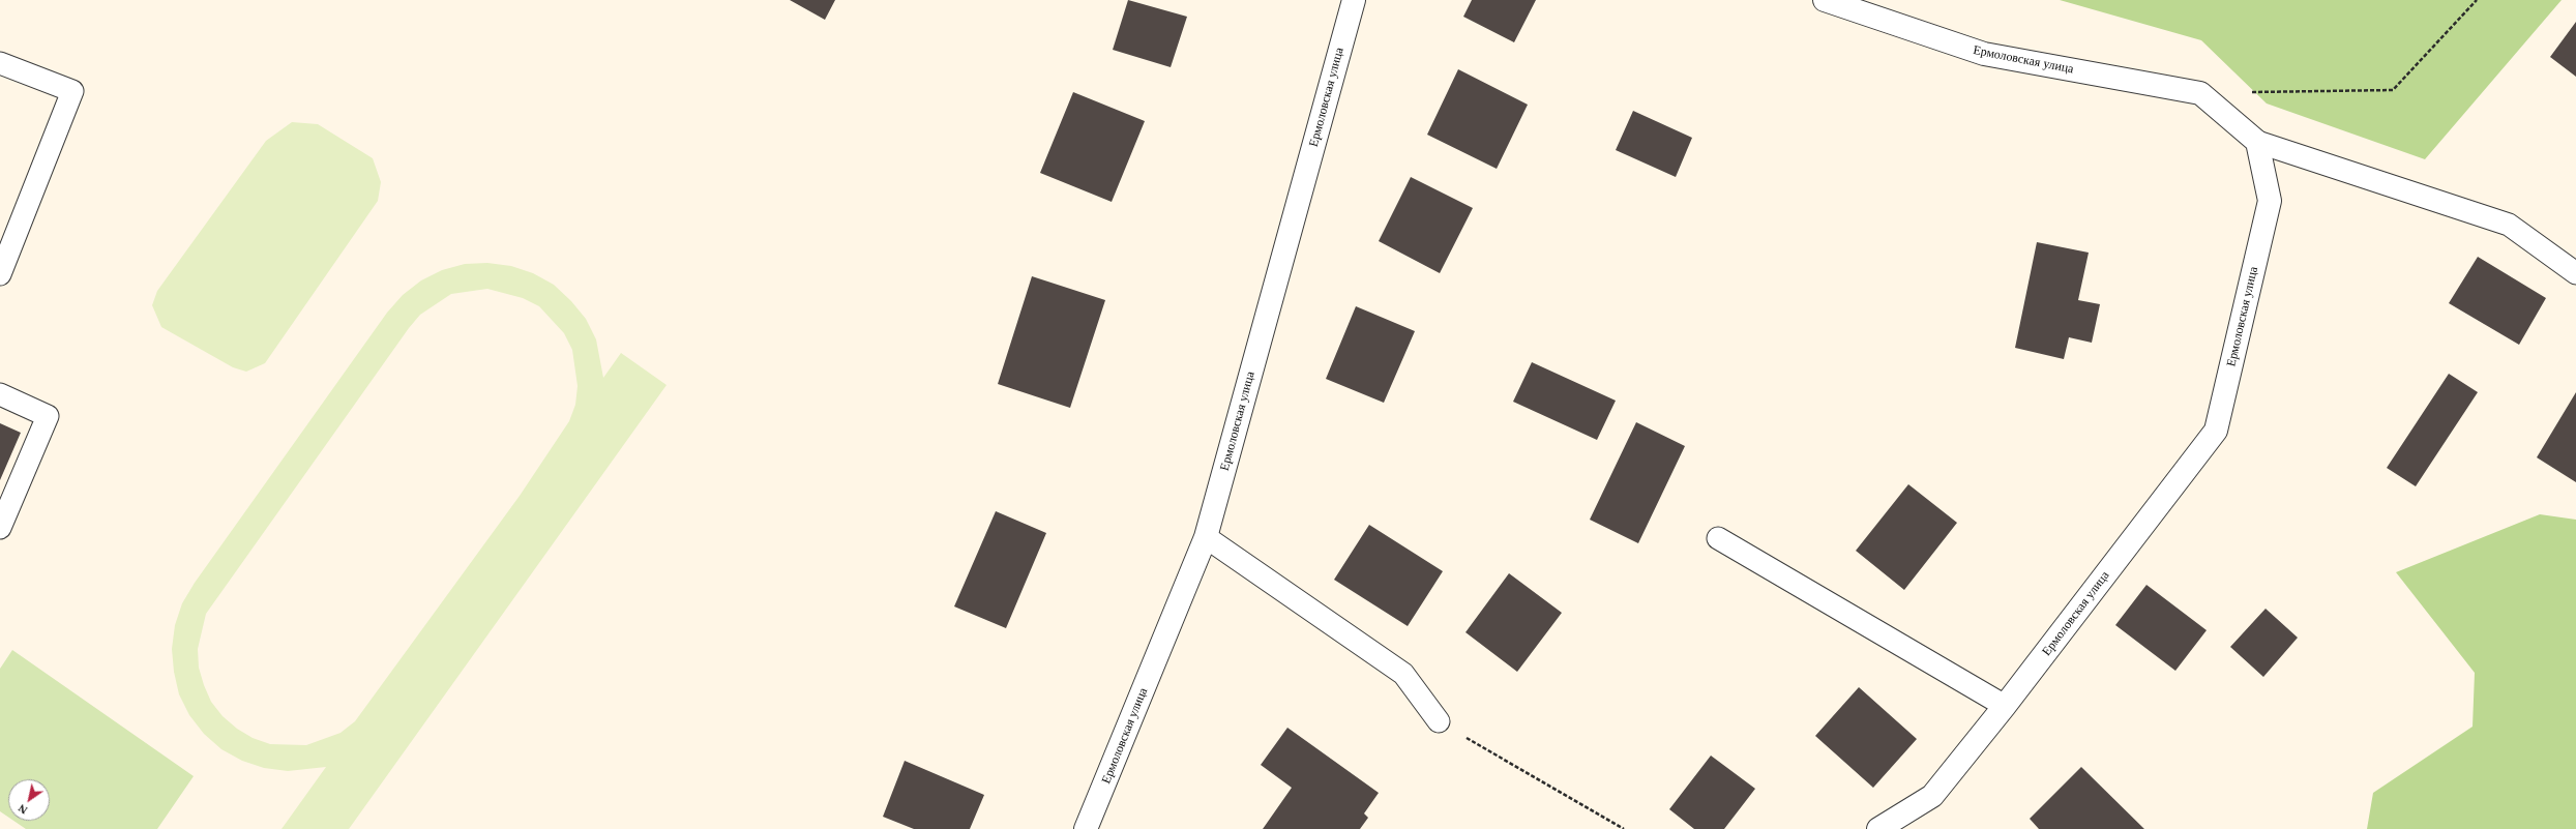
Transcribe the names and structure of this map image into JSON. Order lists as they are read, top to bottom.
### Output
{
  "streets": {
    "street": ["Ермоловская улица"]
  },
  "north": "bottom left"
}
